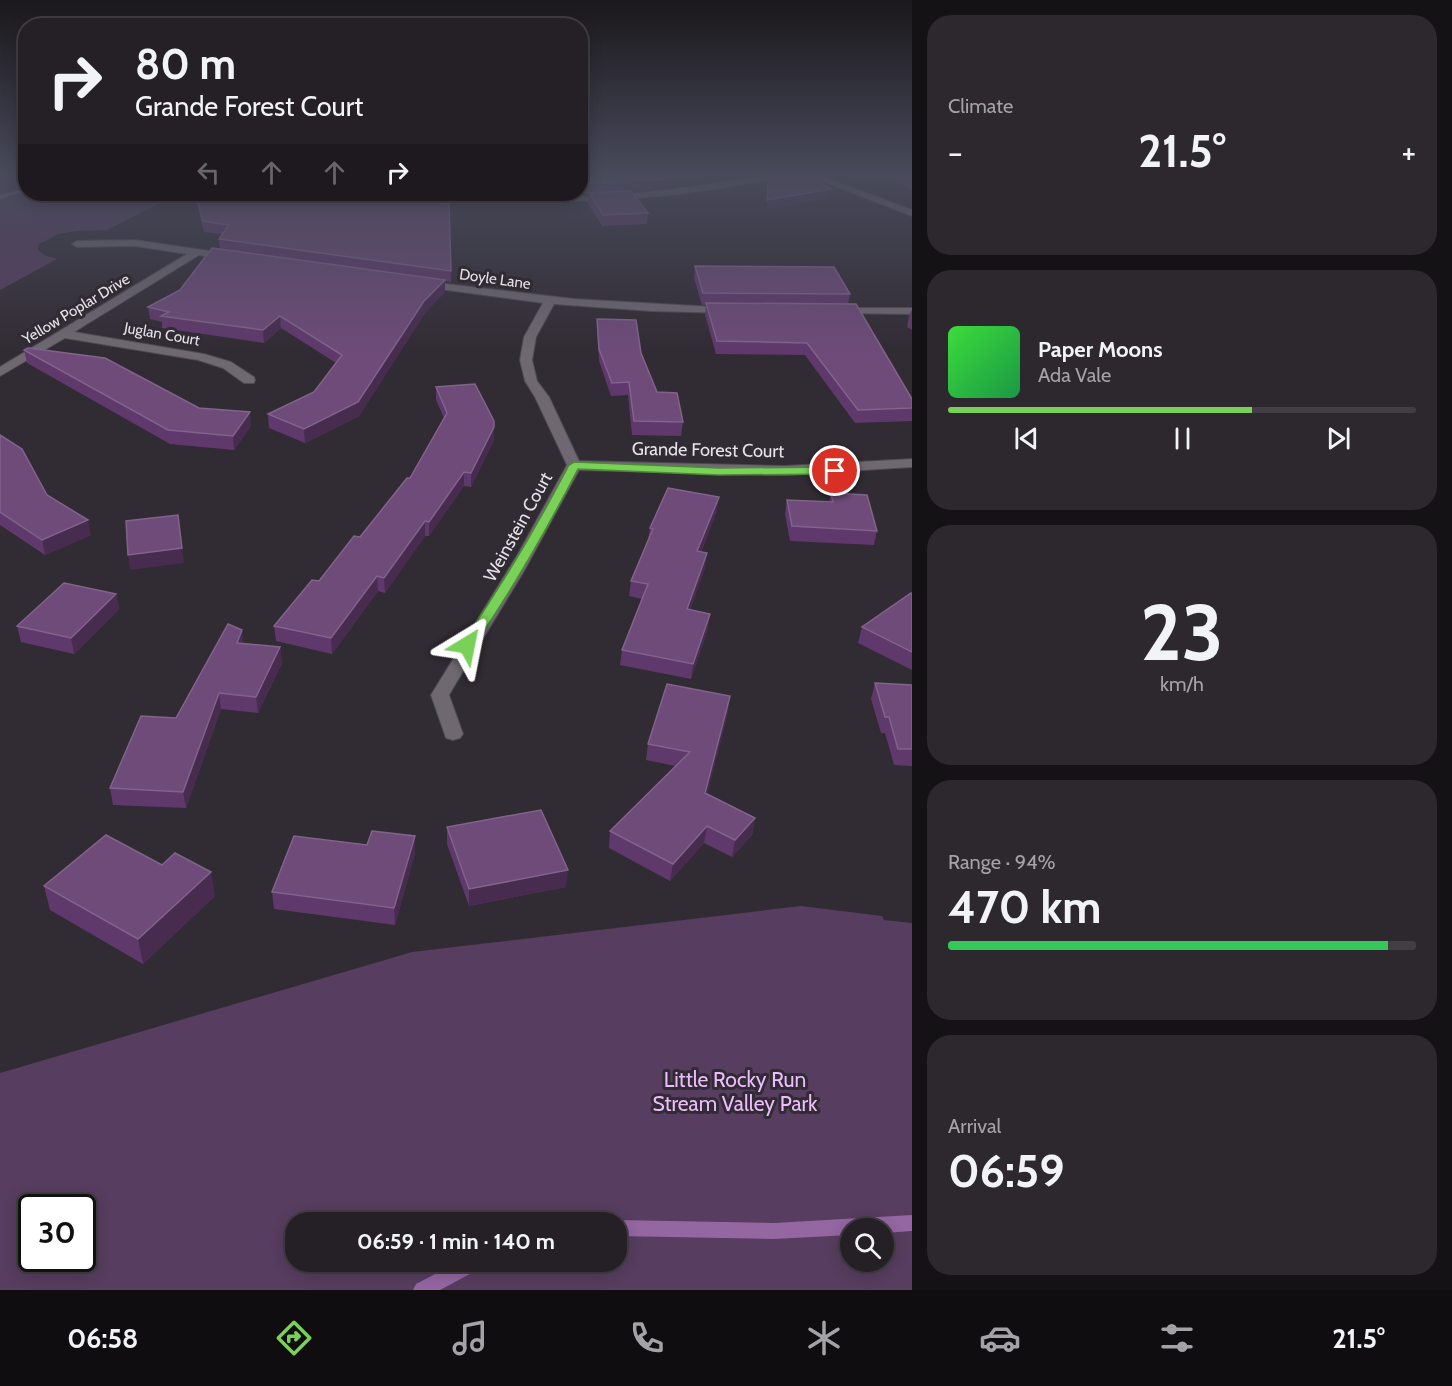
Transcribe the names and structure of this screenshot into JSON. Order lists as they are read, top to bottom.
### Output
{
  "streets": {
    "street": [
      "Doyle Lane",
      "Yellow Poplar Drive",
      "Juglan Court",
      "Grande Forest Court",
      "Weinstein Court"
    ]
  },
  "crossings": [
    ["Doyle Lane", "Weinstein Court"],
    ["Yellow Poplar Drive", "Juglan Court"],
    ["Grande Forest Court", "Weinstein Court"]
  ],
  "parks": ["Little Rocky Run Stream Valley Park"],
  "page": {
    "tile": [
      "Climate",
      ["23", "km/h"],
      ["Range · 94%", "470 km"],
      ["Arrival", "06:59"]
    ],
    "turn": ["80 m", "Grande Forest Court"],
    "heat": ["−", "21.5°", "+"],
    "song": ["Paper Moons", "Ada Vale"],
    "limit": "30",
    "trip": "06:59 · 1 min · 140 m",
    "tabs": ["06:58", "21.5°"]
  }
}
